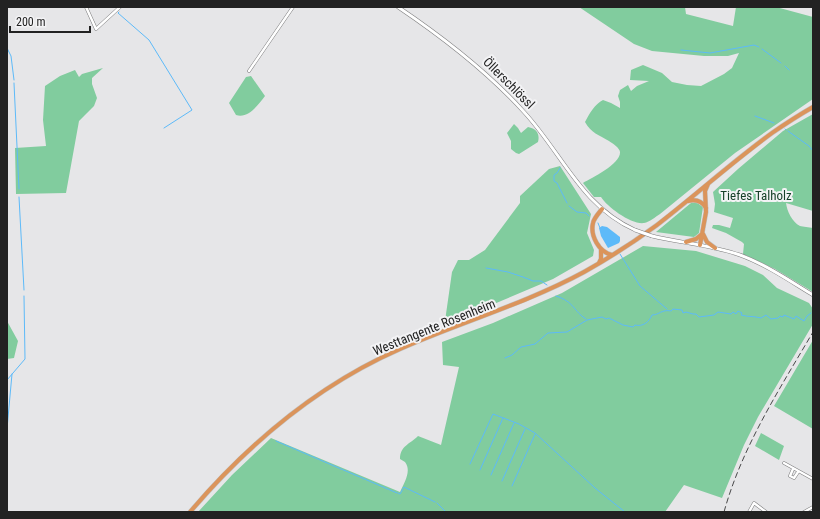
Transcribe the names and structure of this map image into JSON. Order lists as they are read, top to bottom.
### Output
{
  "streets": {
    "highway": ["Westtangente Rosenheim"],
    "street": ["Öllerschlössl"]
  },
  "parks": ["Tiefes Talholz"],
  "scale_bar": "200 m"
}
